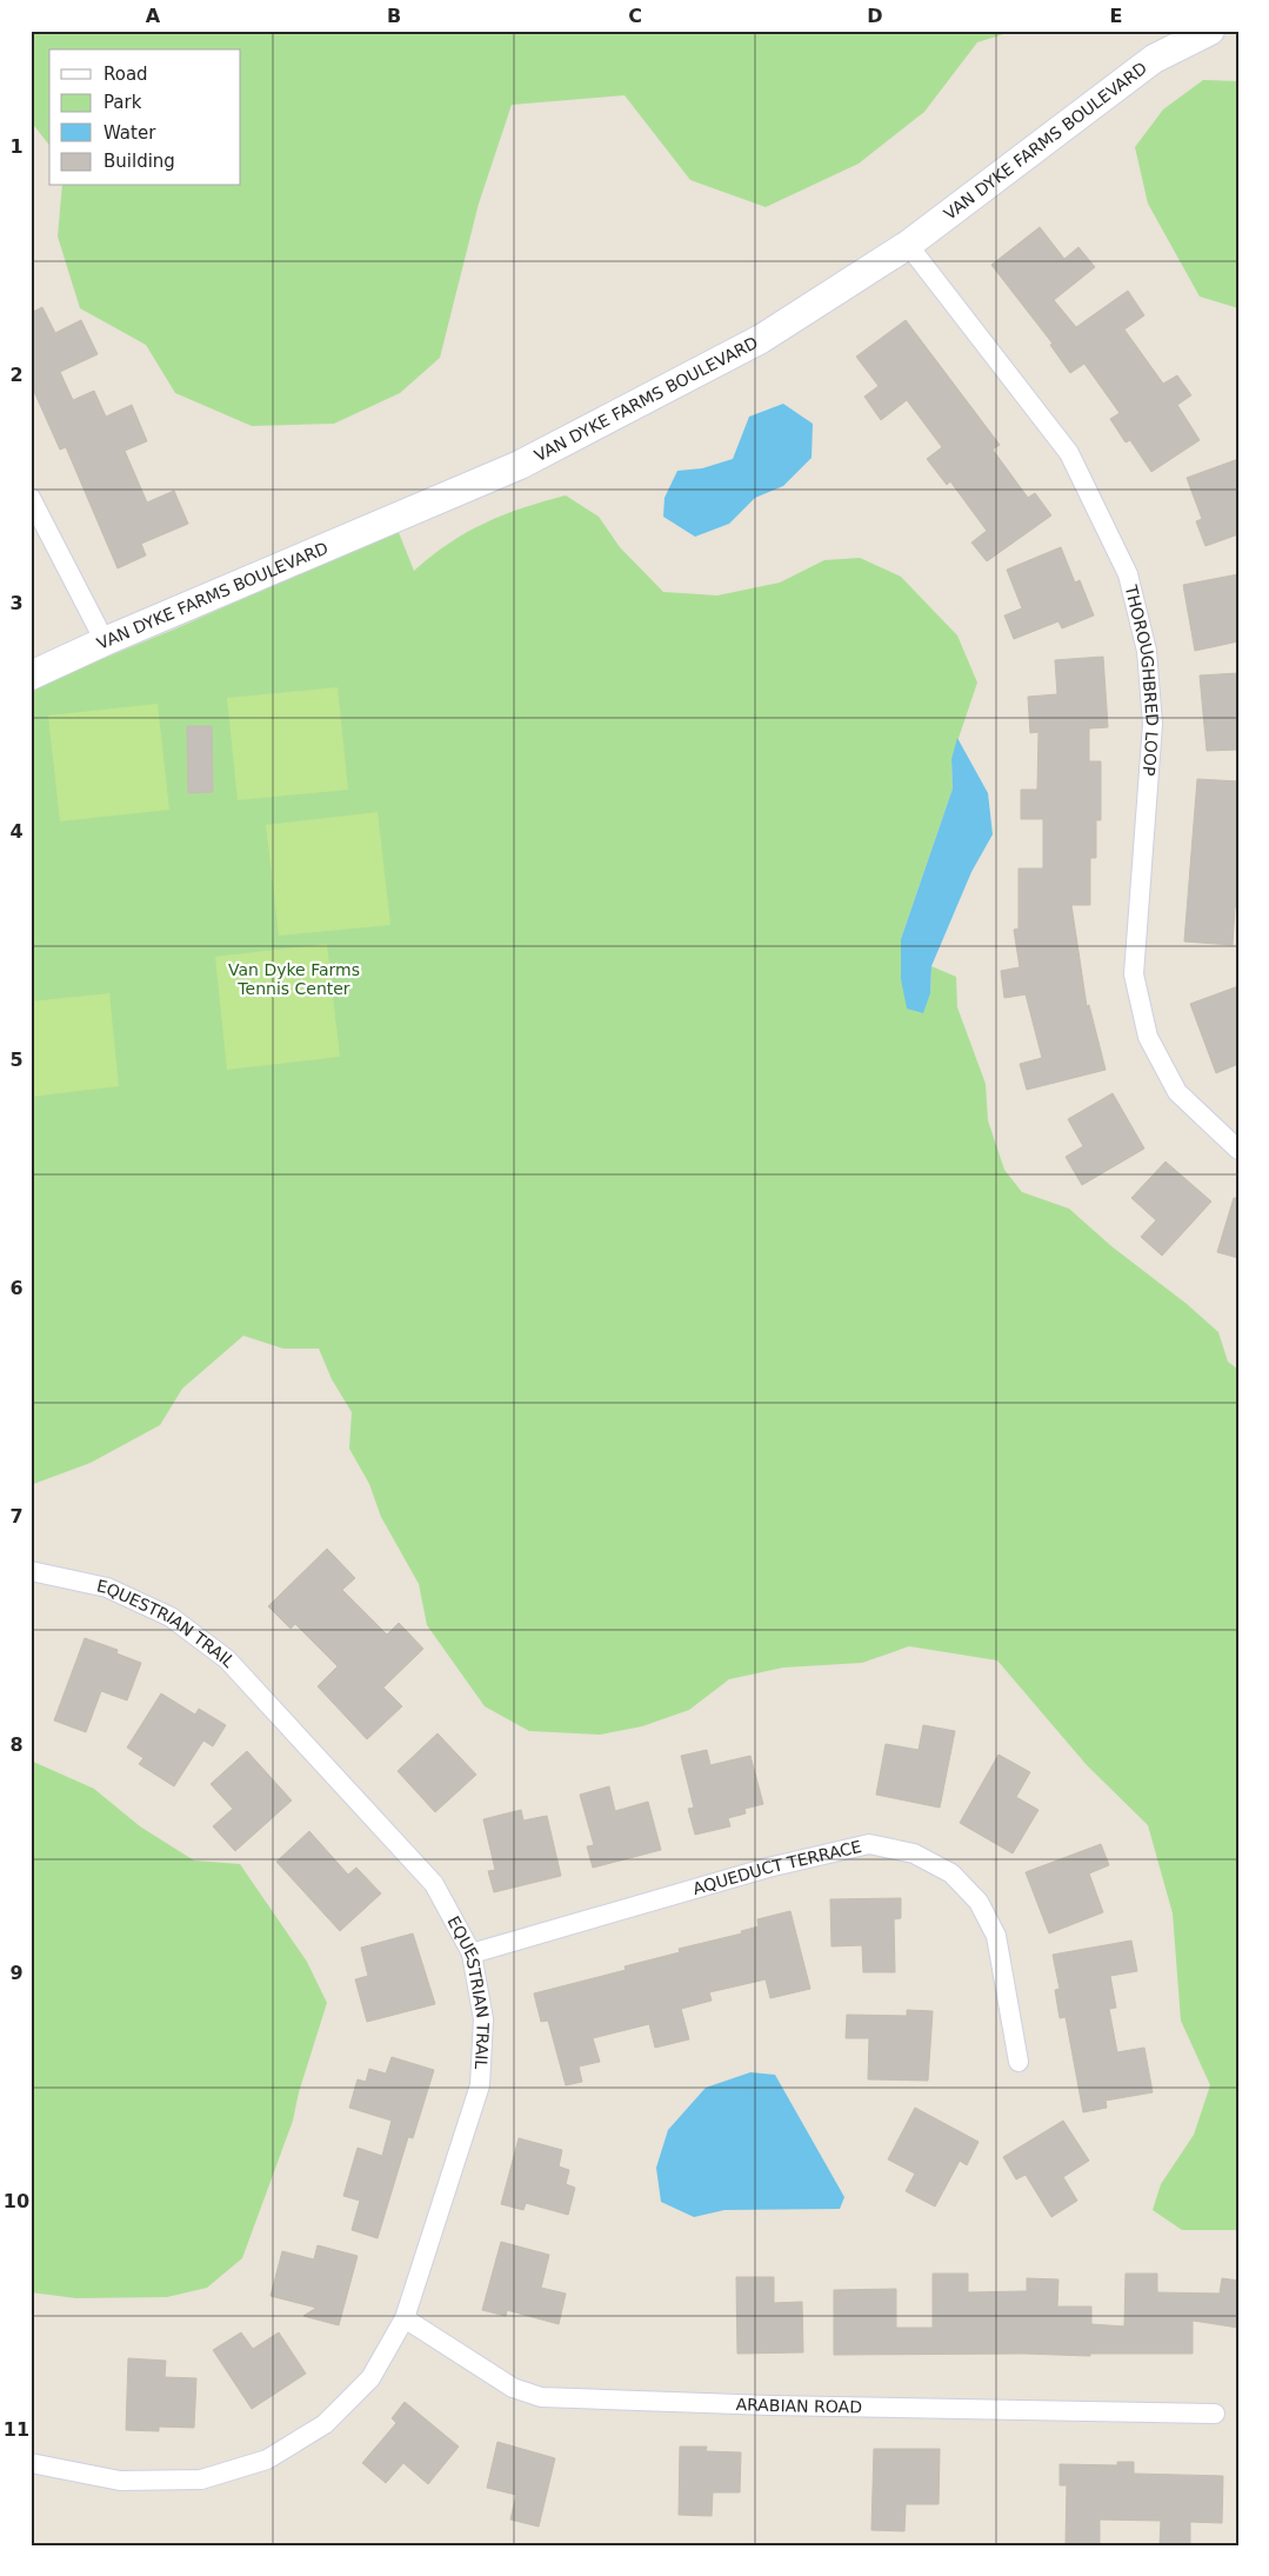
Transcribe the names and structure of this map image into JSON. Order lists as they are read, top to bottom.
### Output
{
  "streets": {
    "street": [
      "VAN DYKE FARMS BOULEVARD",
      "THOROUGHBRED LOOP",
      "EQUESTRIAN TRAIL",
      "AQUEDUCT TERRACE",
      "ARABIAN ROAD"
    ]
  },
  "crossings": [
    ["VAN DYKE FARMS BOULEVARD", "THOROUGHBRED LOOP"],
    ["EQUESTRIAN TRAIL", "AQUEDUCT TERRACE"],
    ["EQUESTRIAN TRAIL", "ARABIAN ROAD"]
  ],
  "parks": ["Van Dyke Farms Tennis Center"],
  "legend": [
    "Road",
    "Park",
    "Water",
    "Building"
  ],
  "grid": {
    "columns": [
      "A",
      "B",
      "C",
      "D",
      "E"
    ],
    "rows": [
      "1",
      "2",
      "3",
      "4",
      "5",
      "6",
      "7",
      "8",
      "9",
      "10",
      "11"
    ]
  }
}
